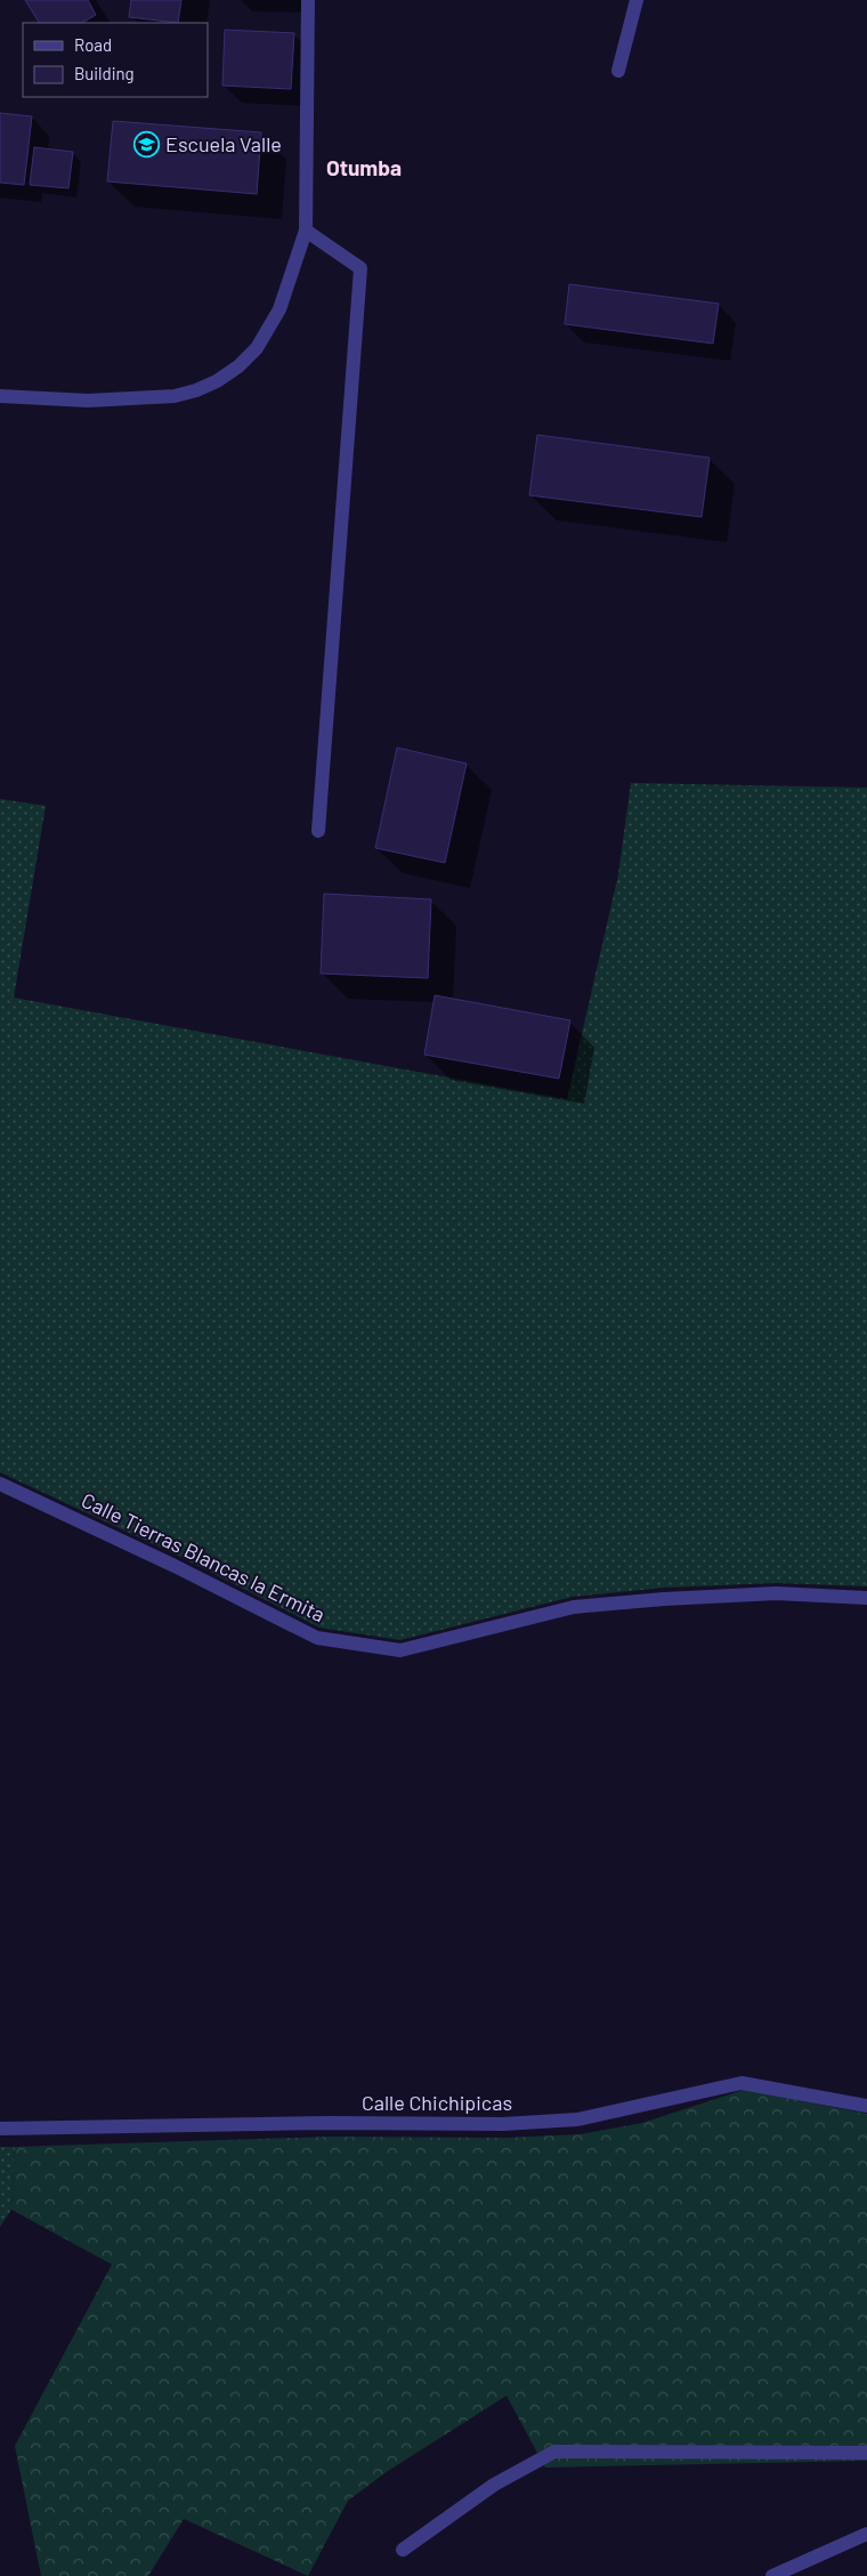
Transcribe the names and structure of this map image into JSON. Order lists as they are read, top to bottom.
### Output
{
  "streets": {
    "street": ["Calle Tierras Blancas la Ermita", "Calle Chichipicas"]
  },
  "districts": ["Otumba"],
  "places": {
    "school or university": ["Escuela Valle"]
  },
  "legend": ["Road", "Building"]
}
